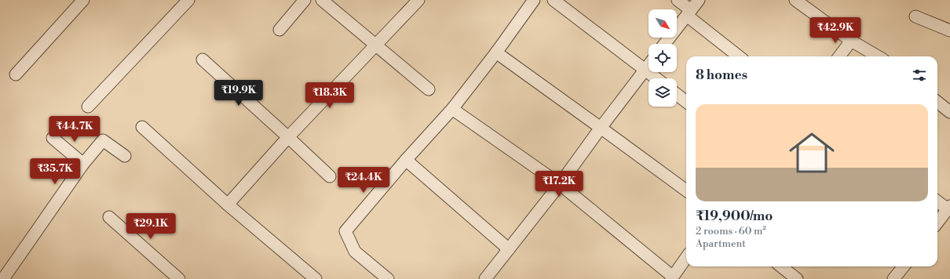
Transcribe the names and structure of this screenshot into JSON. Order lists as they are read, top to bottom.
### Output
{
  "north": "bottom right",
  "page": {
    "price": [
      "₹42.9K",
      "₹19.9K",
      "₹18.3K",
      "₹44.7K",
      "₹35.7K",
      "₹24.4K",
      "₹17.2K",
      "₹29.1K"
    ],
    "heading": "8 homes",
    "list": [
      {
        "name": "₹19,900/mo",
        "note": "2 rooms · 60 m² · Apartment"
      }
    ]
  }
}
